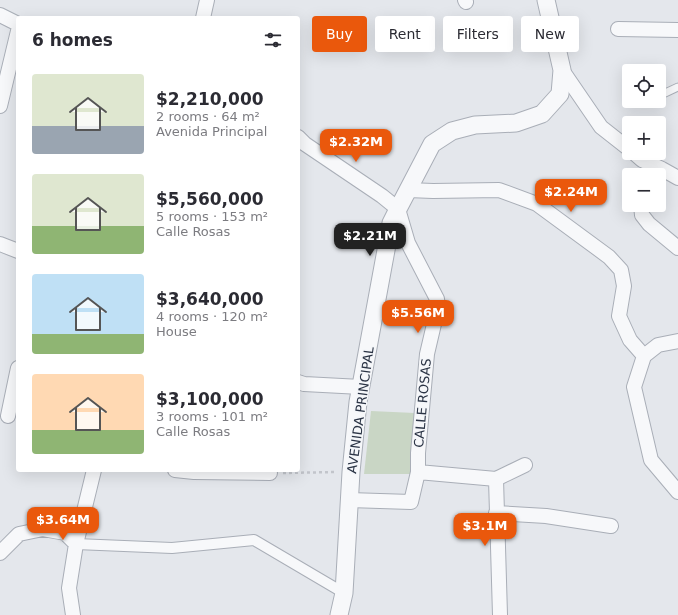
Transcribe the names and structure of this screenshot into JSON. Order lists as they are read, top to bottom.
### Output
{
  "streets": {
    "street": ["CALLE ROSAS", "AVENIDA PRINCIPAL"]
  },
  "crossings": [
    ["CALLE ROSAS", "AVENIDA PRINCIPAL"]
  ],
  "page": {
    "chip": [
      "Buy",
      "Rent",
      "Filters",
      "New"
    ],
    "heading": "6 homes",
    "map_buttons": ["+", "−"],
    "list": [
      {
        "name": "$2,210,000",
        "note": "2 rooms · 64 m² · Avenida Principal"
      },
      {
        "name": "$5,560,000",
        "note": "5 rooms · 153 m² · Calle Rosas"
      },
      {
        "name": "$3,640,000",
        "note": "4 rooms · 120 m² · House"
      },
      {
        "name": "$3,100,000",
        "note": "3 rooms · 101 m² · Calle Rosas"
      }
    ],
    "price": [
      "$2.32M",
      "$2.24M",
      "$2.21M",
      "$5.56M",
      "$3.64M",
      "$3.1M"
    ]
  }
}
